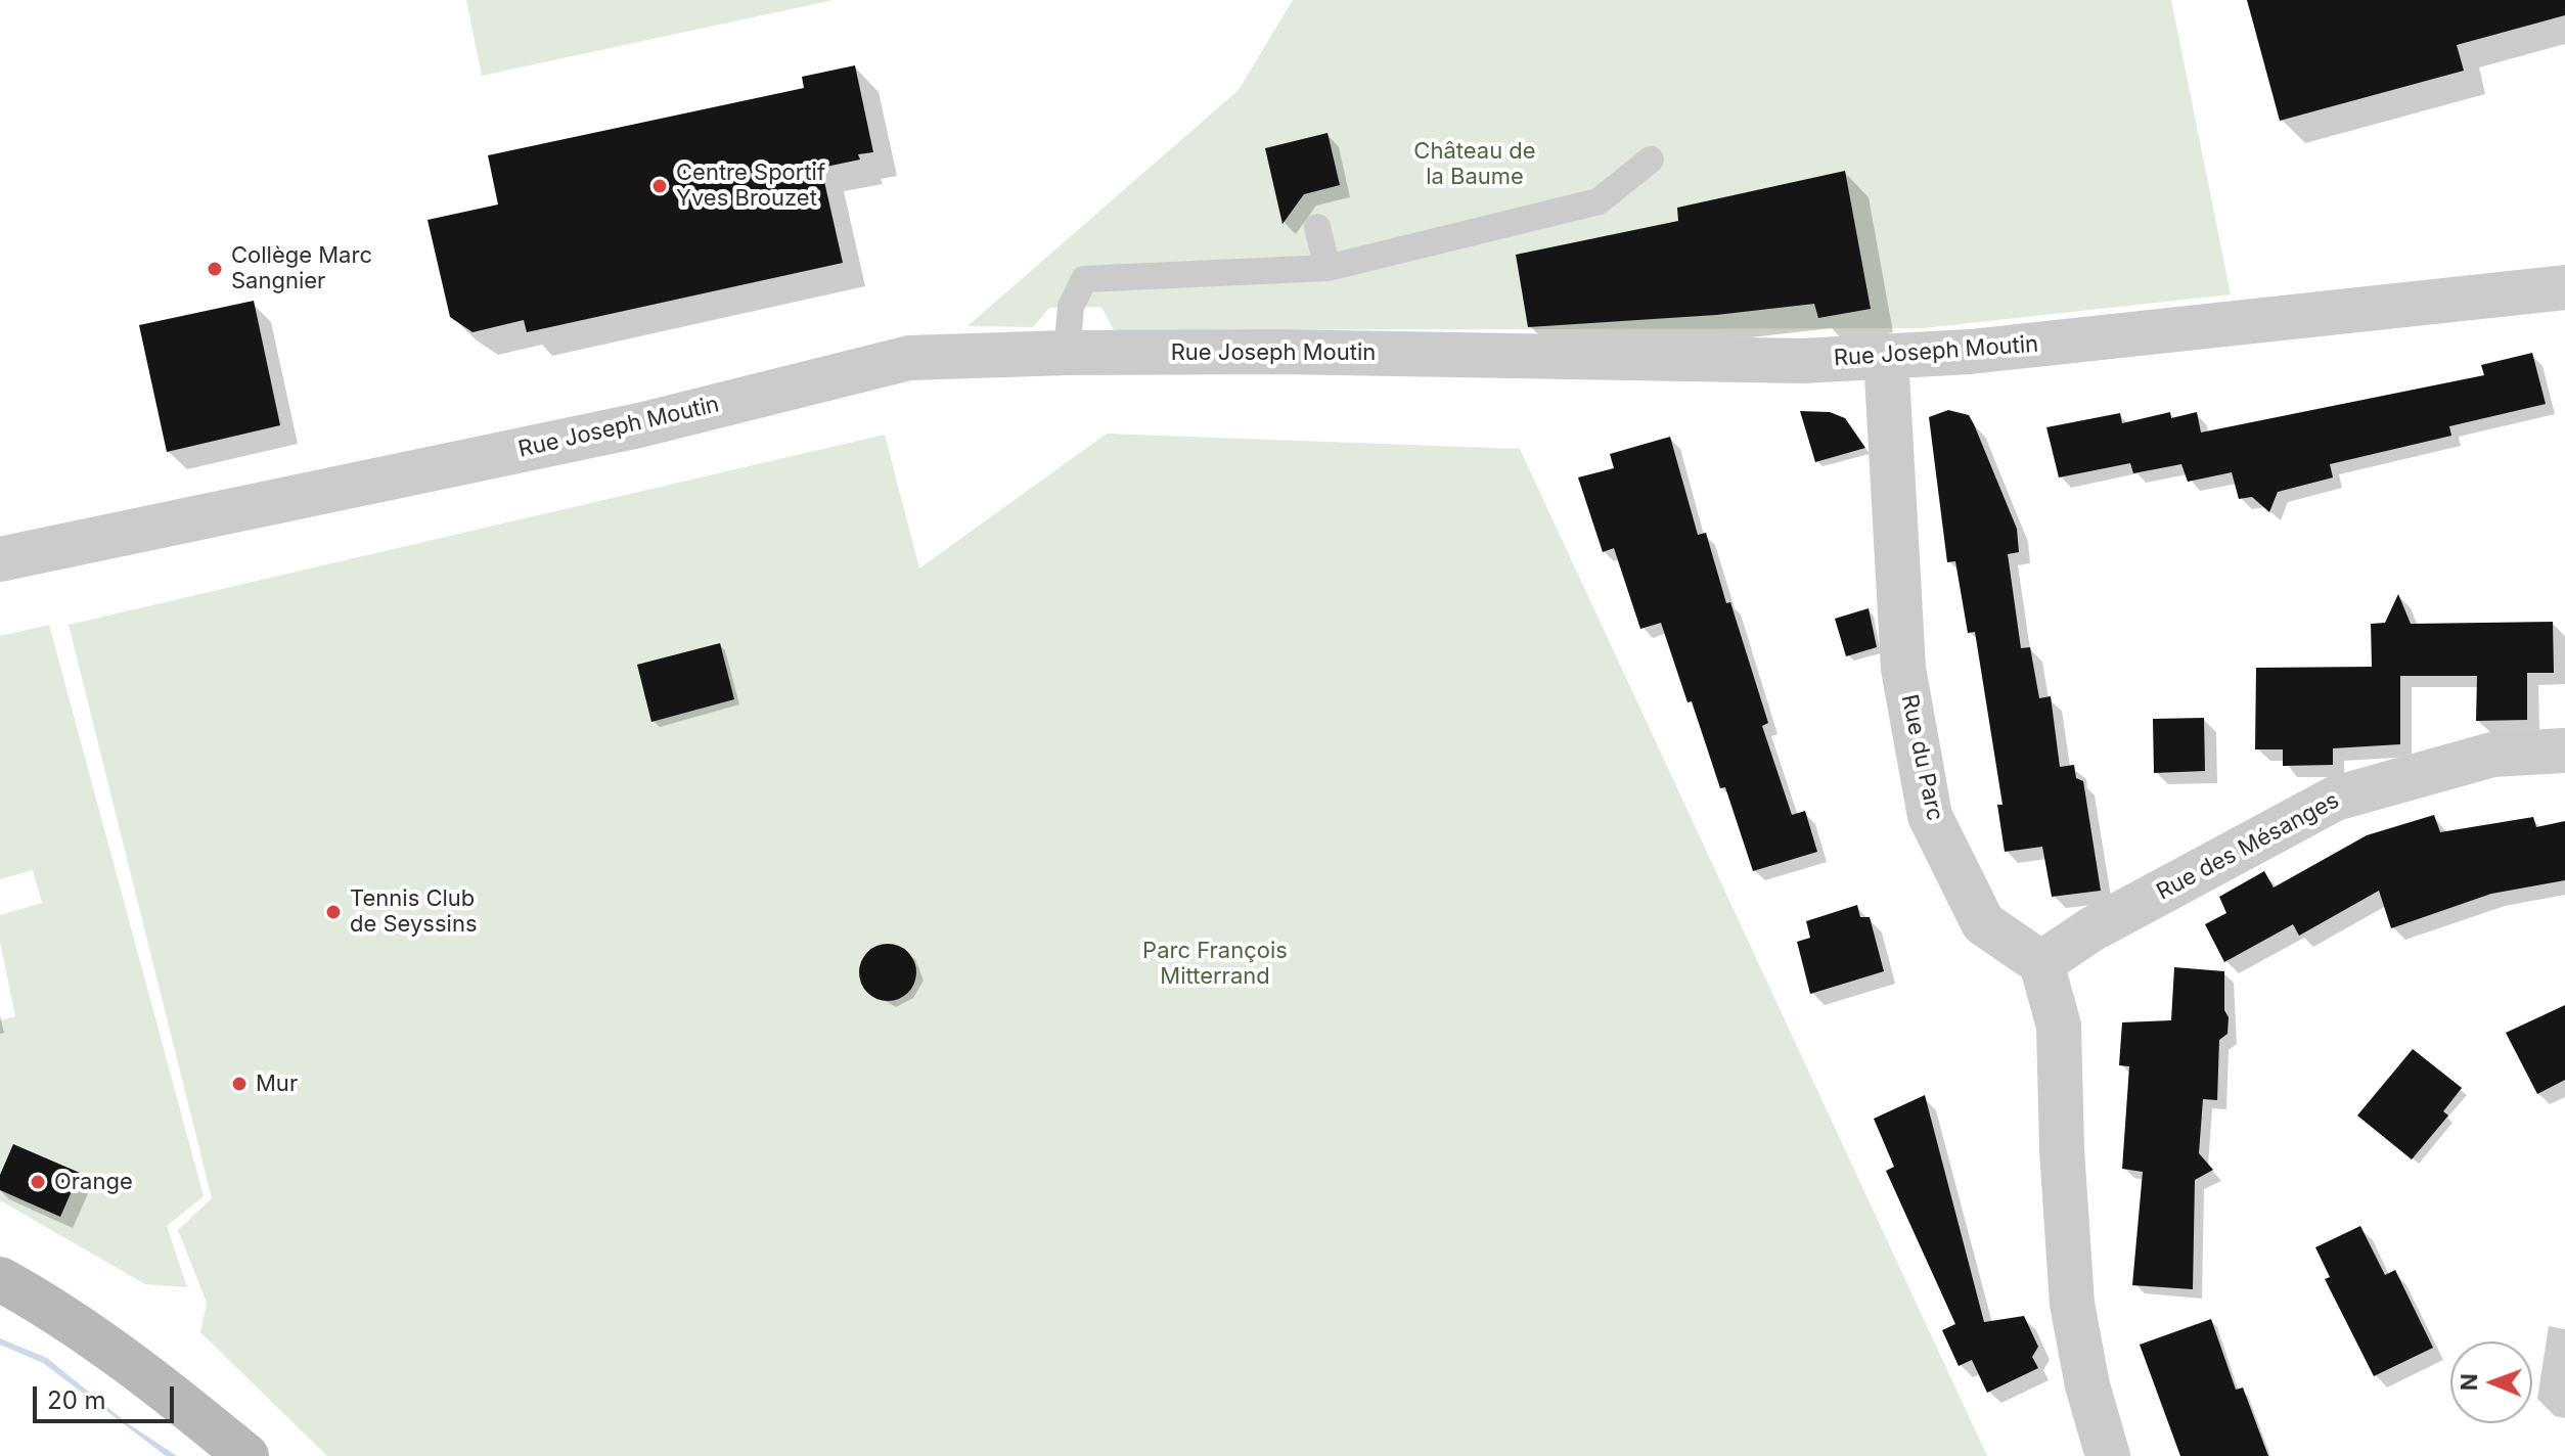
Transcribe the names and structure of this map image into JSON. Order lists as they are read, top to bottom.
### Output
{
  "streets": {
    "street": ["Rue Joseph Moutin", "Rue du Parc", "Rue des Mésanges"]
  },
  "crossings": [
    ["Rue Joseph Moutin", "Rue du Parc"],
    ["Rue du Parc", "Rue des Mésanges"]
  ],
  "parks": ["Château de la Baume", "Parc François Mitterrand"],
  "places": [
    "Centre Sportif Yves Brouzet",
    "Collège Marc Sangnier",
    "Tennis Club de Seyssins",
    "Mur",
    "Orange"
  ],
  "scale_bar": "20 m",
  "north": "left"
}
